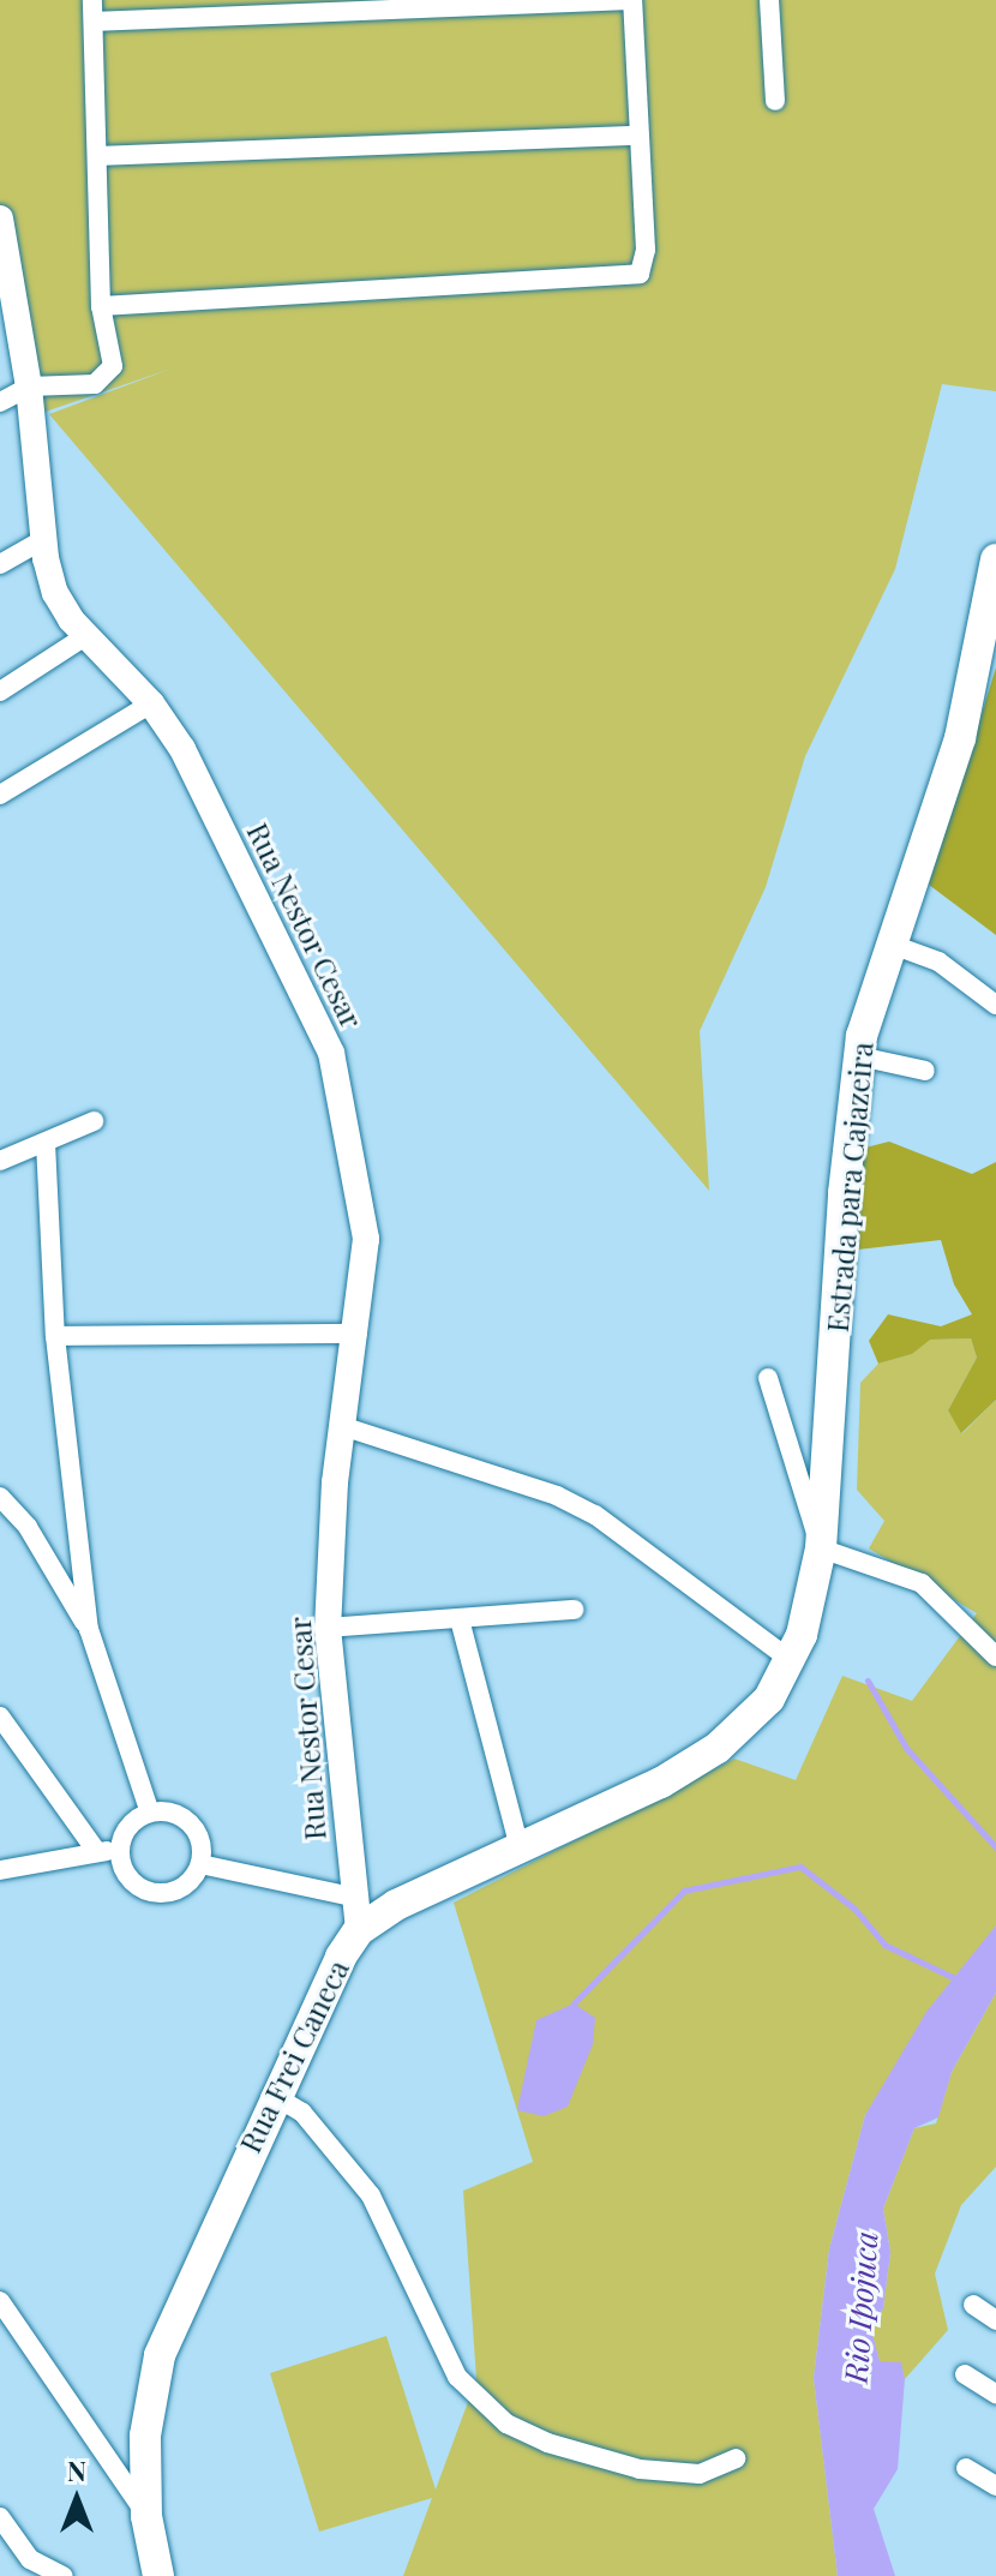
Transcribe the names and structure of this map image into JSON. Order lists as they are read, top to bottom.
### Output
{
  "streets": {
    "main road": ["Estrada para Cajazeira", "Rua Frei Caneca"],
    "street": ["Rua Nestor Cesar"]
  },
  "crossings": [
    ["Rua Nestor Cesar", "Rua Frei Caneca"],
    ["Estrada para Cajazeira", "Rua Frei Caneca"]
  ],
  "water": ["Rio Ipojuca"],
  "north": "top"
}
